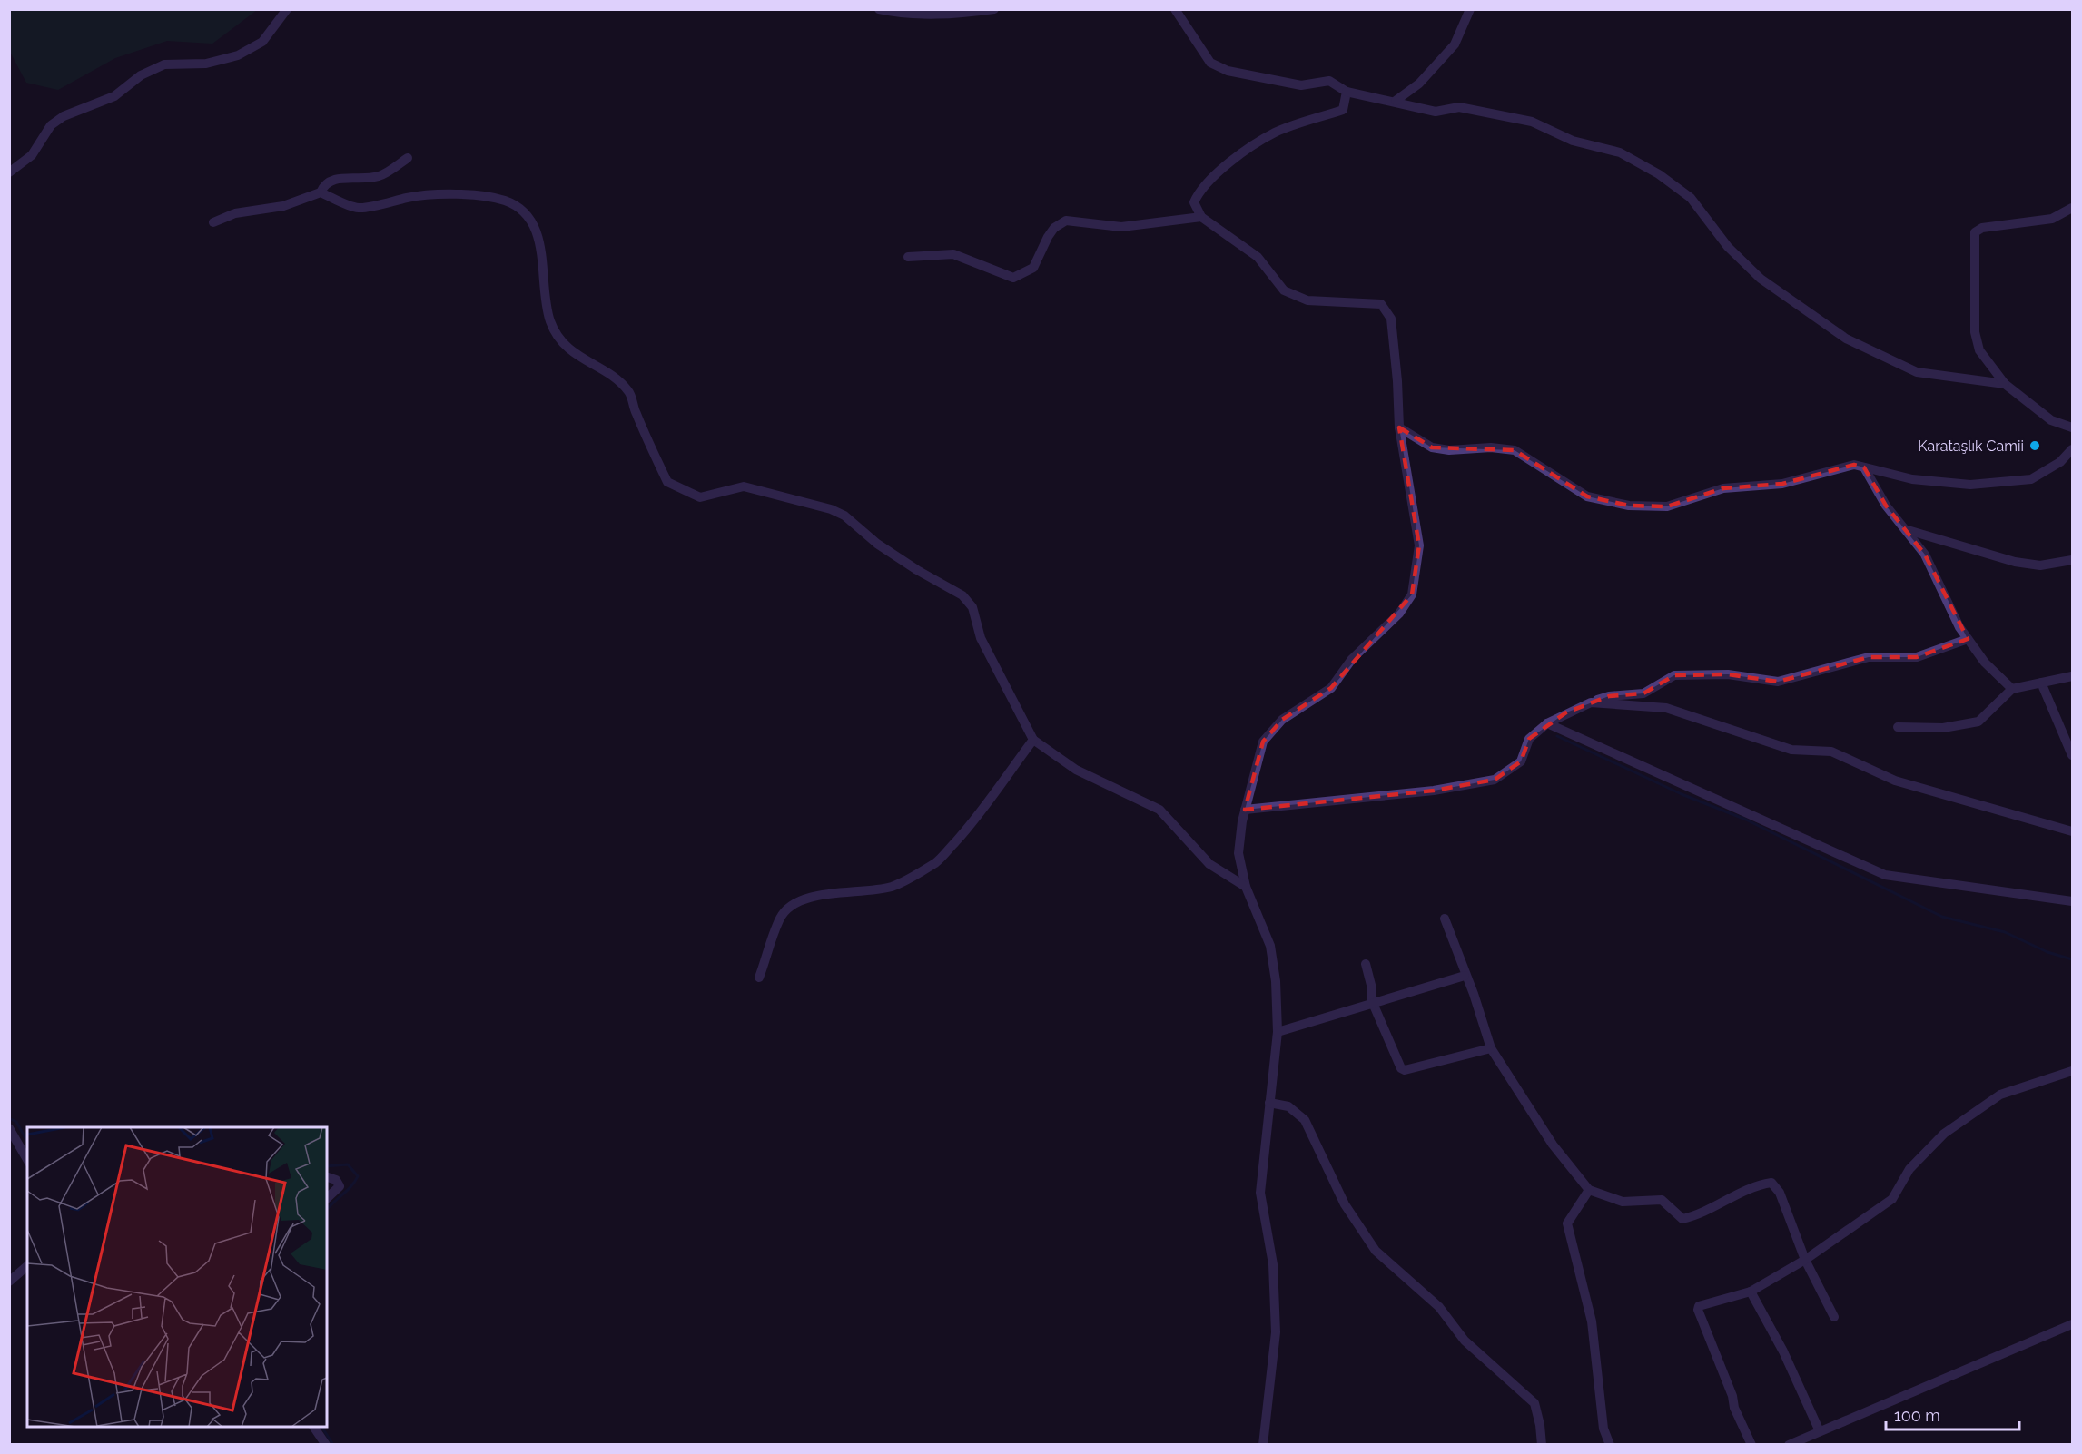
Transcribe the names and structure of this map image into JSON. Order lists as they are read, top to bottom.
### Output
{
  "places": ["Karataşlık Camii"],
  "scale_bar": "100 m"
}
